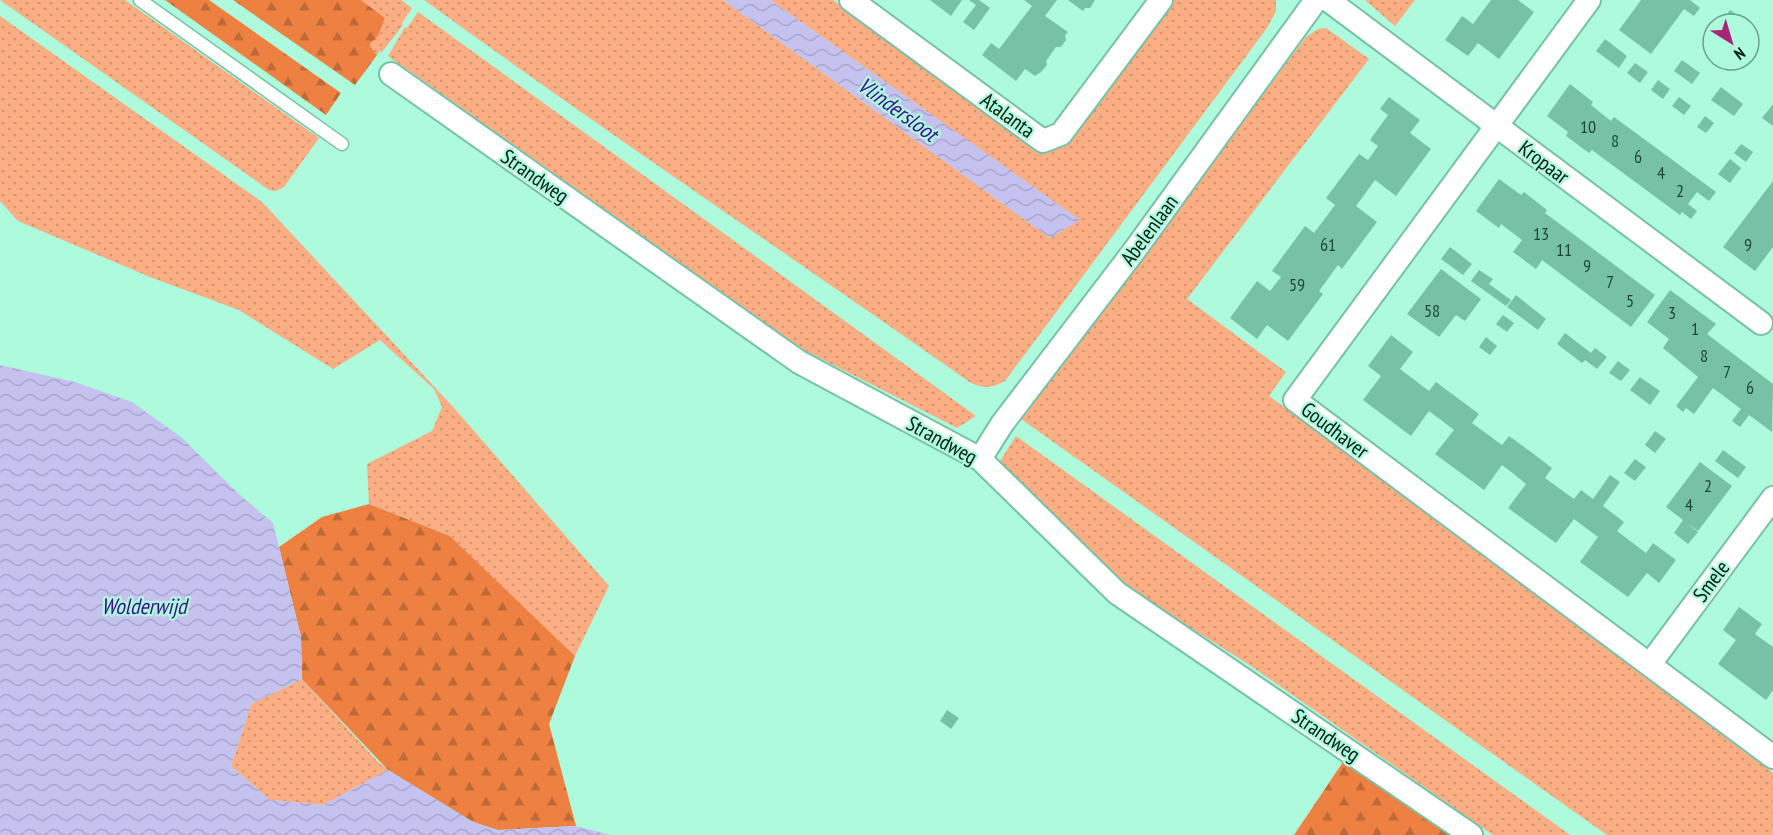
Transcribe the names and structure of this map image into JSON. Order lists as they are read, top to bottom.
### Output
{
  "streets": {
    "street": [
      "Atalanta",
      "Kropaar",
      "Strandweg",
      "Abelenlaan",
      "Goudhaver",
      "Smele"
    ]
  },
  "crossings": [
    ["Kropaar", "Goudhaver"],
    ["Strandweg", "Abelenlaan"],
    ["Goudhaver", "Smele"]
  ],
  "water": ["Vlindersloot", "Wolderwijd"],
  "house_numbers": [
    "10",
    "8",
    "6",
    "4",
    "2",
    "13",
    "61",
    "9",
    "11",
    "9",
    "7",
    "59",
    "5",
    "58",
    "3",
    "1",
    "8",
    "7",
    "6",
    "2",
    "4"
  ],
  "north": "bottom right"
}
